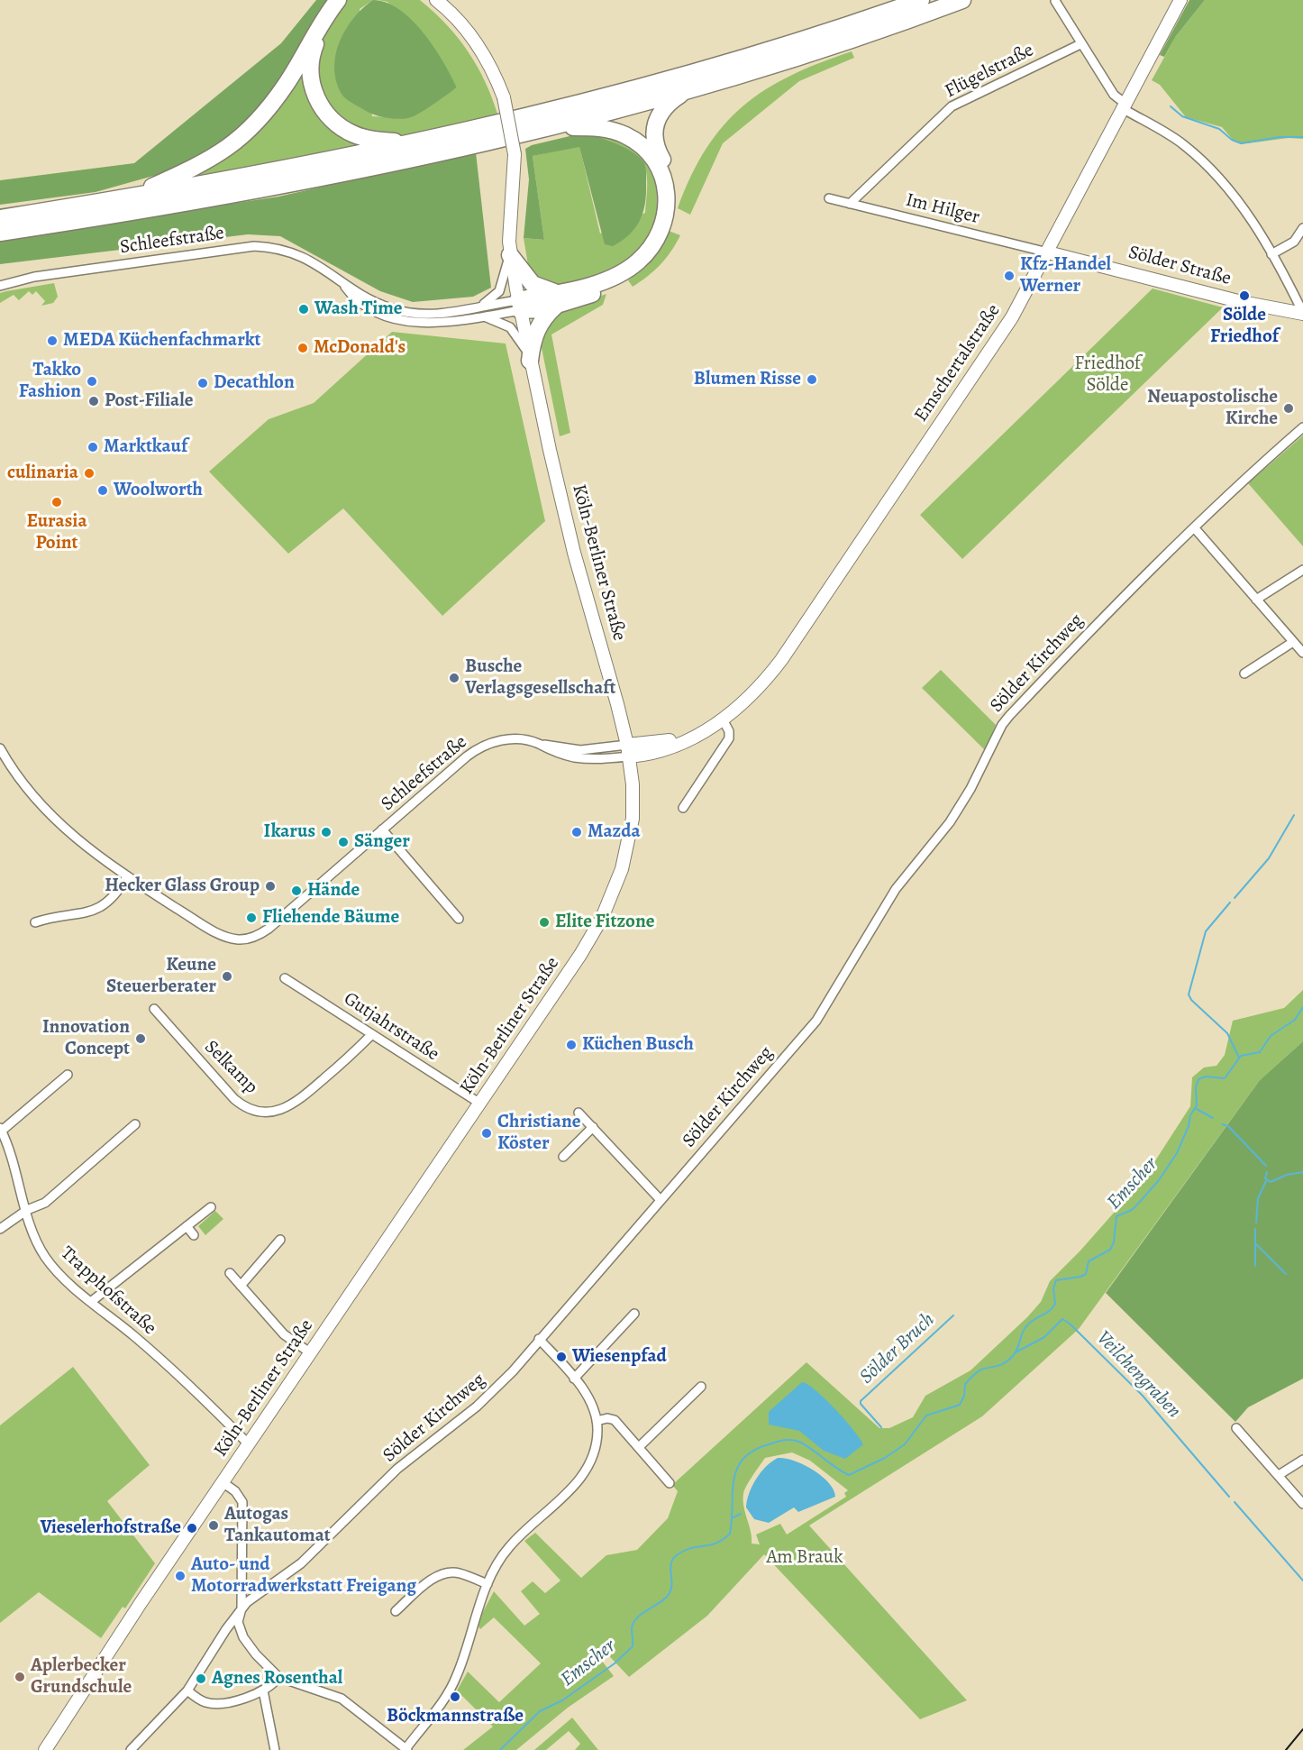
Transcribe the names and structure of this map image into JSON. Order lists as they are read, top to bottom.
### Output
{
  "streets": {
    "main road": ["Sölder Straße", "Emschertalstraße", "Köln-Berliner Straße"],
    "street": [
      "Flügelstraße",
      "Im Hilger",
      "Schleefstraße",
      "Sölder Kirchweg",
      "Gutjahrstraße",
      "Selkamp",
      "Trapphofstraße"
    ]
  },
  "crossings": [
    ["Flügelstraße", "Im Hilger"],
    ["Im Hilger", "Sölder Straße"],
    ["Im Hilger", "Emschertalstraße"],
    ["Schleefstraße", "Emschertalstraße"],
    ["Schleefstraße", "Köln-Berliner Straße"],
    ["Sölder Straße", "Emschertalstraße"],
    ["Emschertalstraße", "Köln-Berliner Straße"],
    ["Köln-Berliner Straße", "Gutjahrstraße"],
    ["Köln-Berliner Straße", "Trapphofstraße"],
    ["Gutjahrstraße", "Selkamp"]
  ],
  "water": ["Emscher", "Sölder Bruch", "Veilchengraben"],
  "parks": ["Friedhof Sölde", "Am Brauk"],
  "places": [
    "Kfz-Handel Werner",
    "Sölde Friedhof",
    "Wash Time",
    "MEDA Küchenfachmarkt",
    "McDonald's",
    "Blumen Risse",
    "Takko Fashion",
    "Decathlon",
    "Post-Filiale",
    "Neuapostolische Kirche",
    "Marktkauf",
    "culinaria",
    "Woolworth",
    "Eurasia Point",
    "Busche Verlagsgesellschaft",
    "Ikarus",
    "Mazda",
    "Sänger",
    "Hecker Glass Group",
    "Hände",
    "Fliehende Bäume",
    "Elite Fitzone",
    "Keune Steuerberater",
    "Innovation Concept",
    "Küchen Busch",
    "Christiane Köster",
    "Wiesenpfad",
    "Autogas Tankautomat",
    "Vieselerhofstraße",
    "Auto- und Motorradwerkstatt Freigang",
    "Aplerbecker Grundschule",
    "Agnes Rosenthal",
    "Böckmannstraße"
  ]
}
